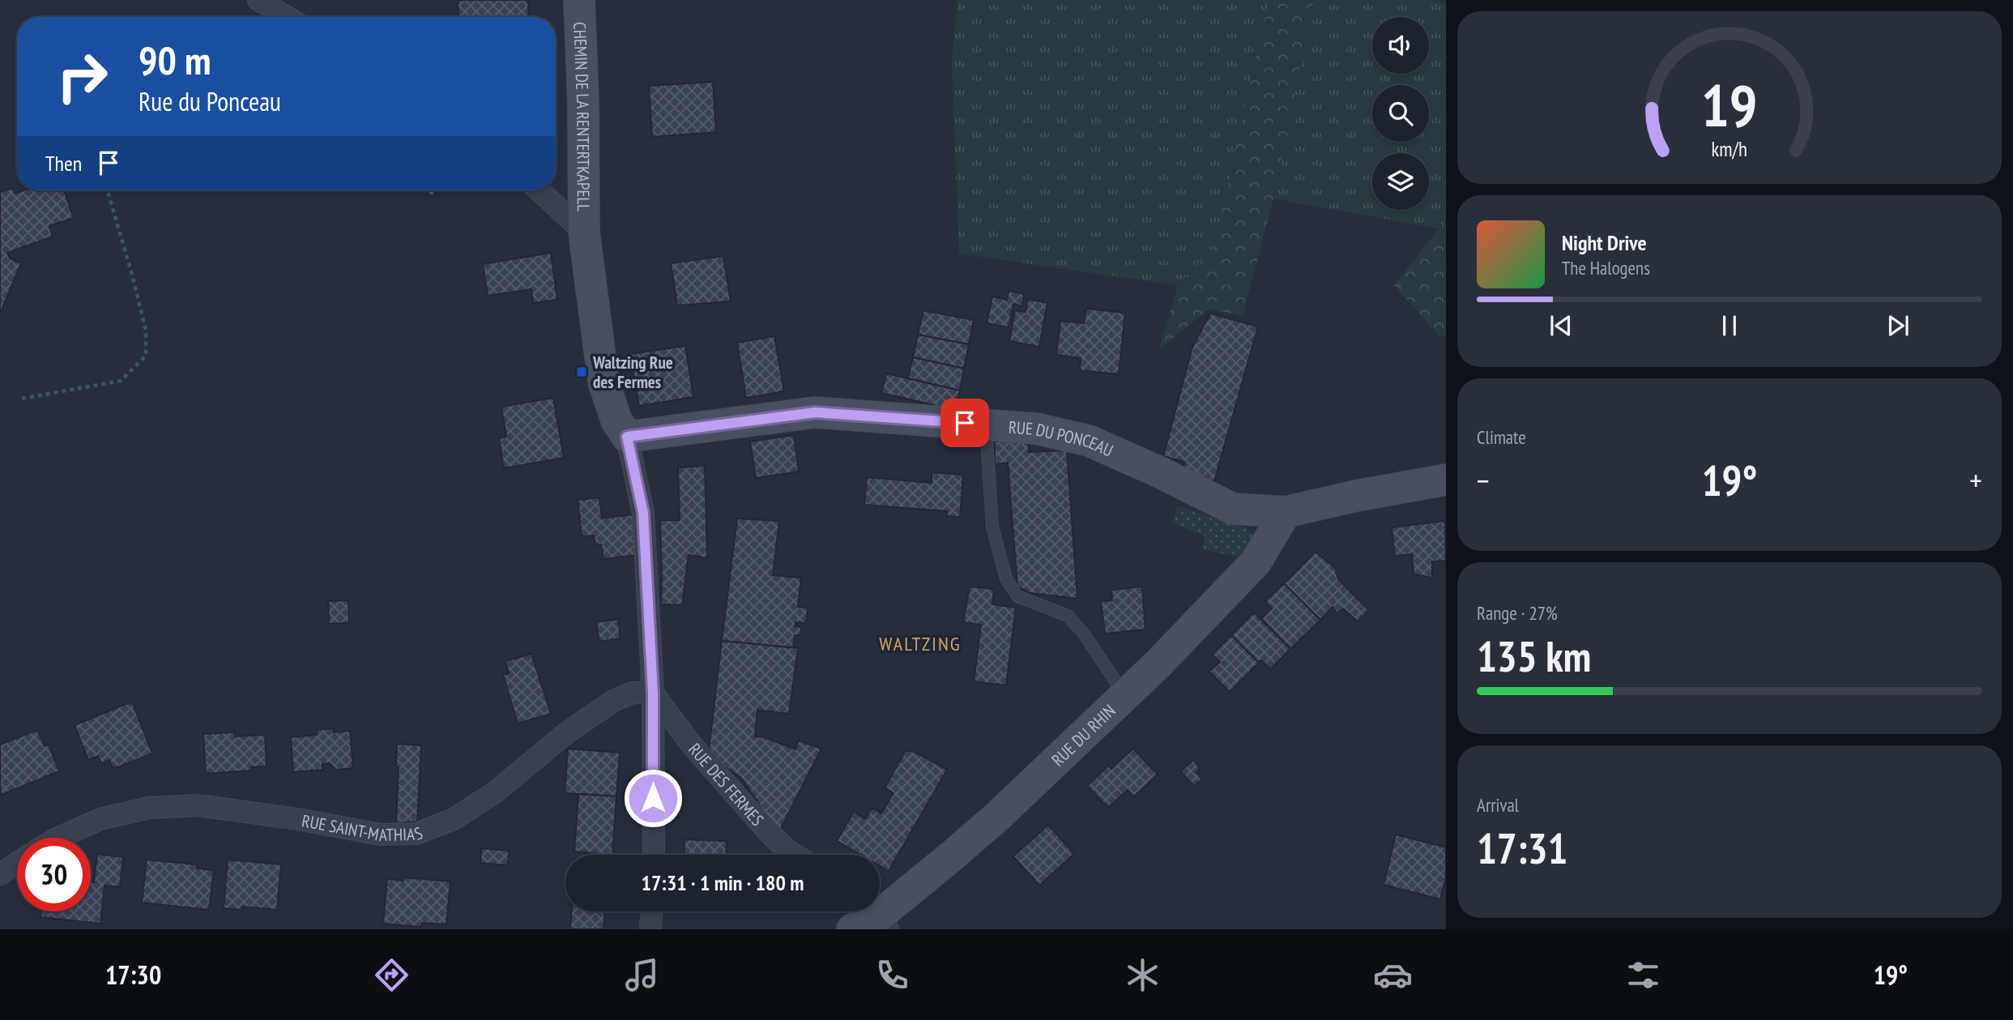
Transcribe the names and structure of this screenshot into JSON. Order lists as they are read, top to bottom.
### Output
{
  "streets": {
    "street": [
      "CHEMIN DE LA RENTERTKAPELL",
      "RUE DU PONCEAU",
      "RUE DU RHIN",
      "RUE DES FERMES",
      "RUE SAINT-MATHIAS"
    ]
  },
  "crossings": [
    ["RUE DU PONCEAU", "RUE DU RHIN"],
    ["RUE DES FERMES", "RUE SAINT-MATHIAS"]
  ],
  "districts": ["WALTZING"],
  "places": {
    "transit": ["Waltzing Rue des Fermes"]
  },
  "page": {
    "turn": ["90 m", "Rue du Ponceau"],
    "then": "Then",
    "song": ["Night Drive", "The Halogens"],
    "tile": [
      "Climate",
      ["Range · 27%", "135 km"],
      ["Arrival", "17:31"]
    ],
    "heat": ["−", "19°", "+"],
    "limit": "30",
    "trip": "17:31 · 1 min · 180 m",
    "tabs": ["17:30", "19°"],
    "gauge": ["19", "km/h"]
  }
}
